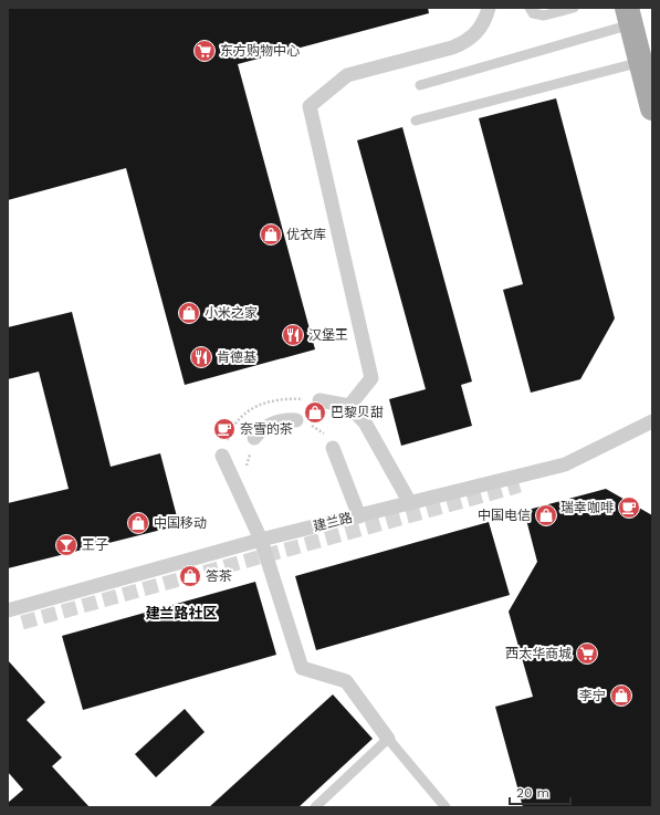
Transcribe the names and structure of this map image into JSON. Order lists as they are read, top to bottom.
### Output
{
  "streets": {
    "street": ["建兰路"]
  },
  "districts": ["建兰路社区"],
  "places": {
    "supermarket": ["东方购物中心", "西太华商城"],
    "shop": [
      "优衣库",
      "小米之家",
      "巴黎贝甜",
      "中国电信",
      "中国移动",
      "答茶",
      "李宁"
    ],
    "restaurant": ["汉堡王", "肯德基"],
    "cafe": ["奈雪的茶", "瑞幸咖啡"],
    "bar": ["王子"]
  },
  "scale_bar": "20 m"
}
